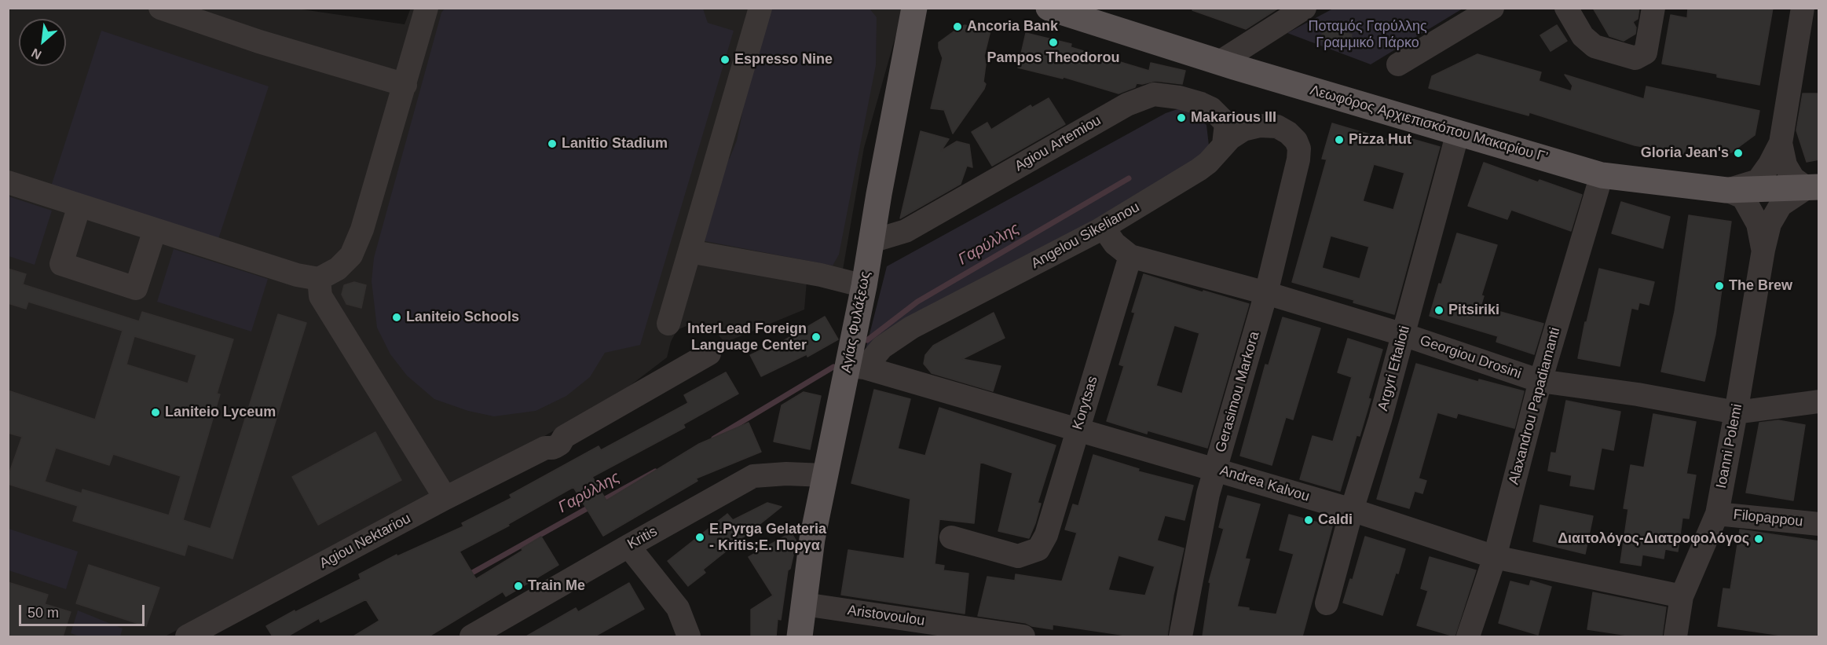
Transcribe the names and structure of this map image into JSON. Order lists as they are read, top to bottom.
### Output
{
  "streets": {
    "main road": ["Λεωφόρος Αρχιεπισκόπου Μακαρίου Γ’", "Αγίας Φυλάξεως"],
    "street": [
      "Agiou Artemiou",
      "Angelou Sikelianou",
      "Georgiou Drosini",
      "Argyri Eftalioti",
      "Gerasimou Markora",
      "Korytsas",
      "Alaxandrou Papadiamanti",
      "Ioanni Polemi",
      "Andrea Kalvou",
      "Filopappou",
      "Kritis",
      "Agiou Nektariou",
      "Aristovoulou"
    ]
  },
  "crossings": [
    ["Λεωφόρος Αρχιεπισκόπου Μακαρίου Γ’", "Argyri Eftalioti"],
    ["Λεωφόρος Αρχιεπισκόπου Μακαρίου Γ’", "Alaxandrou Papadiamanti"],
    ["Λεωφόρος Αρχιεπισκόπου Μακαρίου Γ’", "Ioanni Polemi"],
    ["Agiou Artemiou", "Angelou Sikelianou"],
    ["Agiou Artemiou", "Αγίας Φυλάξεως"],
    ["Angelou Sikelianou", "Αγίας Φυλάξεως"],
    ["Angelou Sikelianou", "Gerasimou Markora"],
    ["Angelou Sikelianou", "Andrea Kalvou"],
    ["Αγίας Φυλάξεως", "Andrea Kalvou"],
    ["Αγίας Φυλάξεως", "Kritis"],
    ["Αγίας Φυλάξεως", "Aristovoulou"],
    ["Georgiou Drosini", "Argyri Eftalioti"],
    ["Georgiou Drosini", "Gerasimou Markora"],
    ["Georgiou Drosini", "Korytsas"],
    ["Georgiou Drosini", "Alaxandrou Papadiamanti"],
    ["Georgiou Drosini", "Ioanni Polemi"],
    ["Argyri Eftalioti", "Andrea Kalvou"],
    ["Gerasimou Markora", "Andrea Kalvou"],
    ["Korytsas", "Andrea Kalvou"],
    ["Alaxandrou Papadiamanti", "Andrea Kalvou"],
    ["Ioanni Polemi", "Andrea Kalvou"],
    ["Ioanni Polemi", "Filopappou"]
  ],
  "water": ["Γαρύλλης"],
  "parks": ["Ποταμός Γαρύλλης Γραμμικό Πάρκο"],
  "places": [
    "Ancoria Bank",
    "Pampos Theodorou",
    "Espresso Nine",
    "Makarious III",
    "Pizza Hut",
    "Lanitio Stadium",
    "Gloria Jean's",
    "The Brew",
    "Pitsiriki",
    "Laniteio Schools",
    "InterLead Foreign Language Center",
    "Laniteio Lyceum",
    "Caldi",
    "E.Pyrga Gelateria - Kritis;Ε. Πυργα",
    "Διαιτολόγος-Διατροφολόγος",
    "Train Me"
  ],
  "scale_bar": "50 m",
  "north": "bottom left"
}
